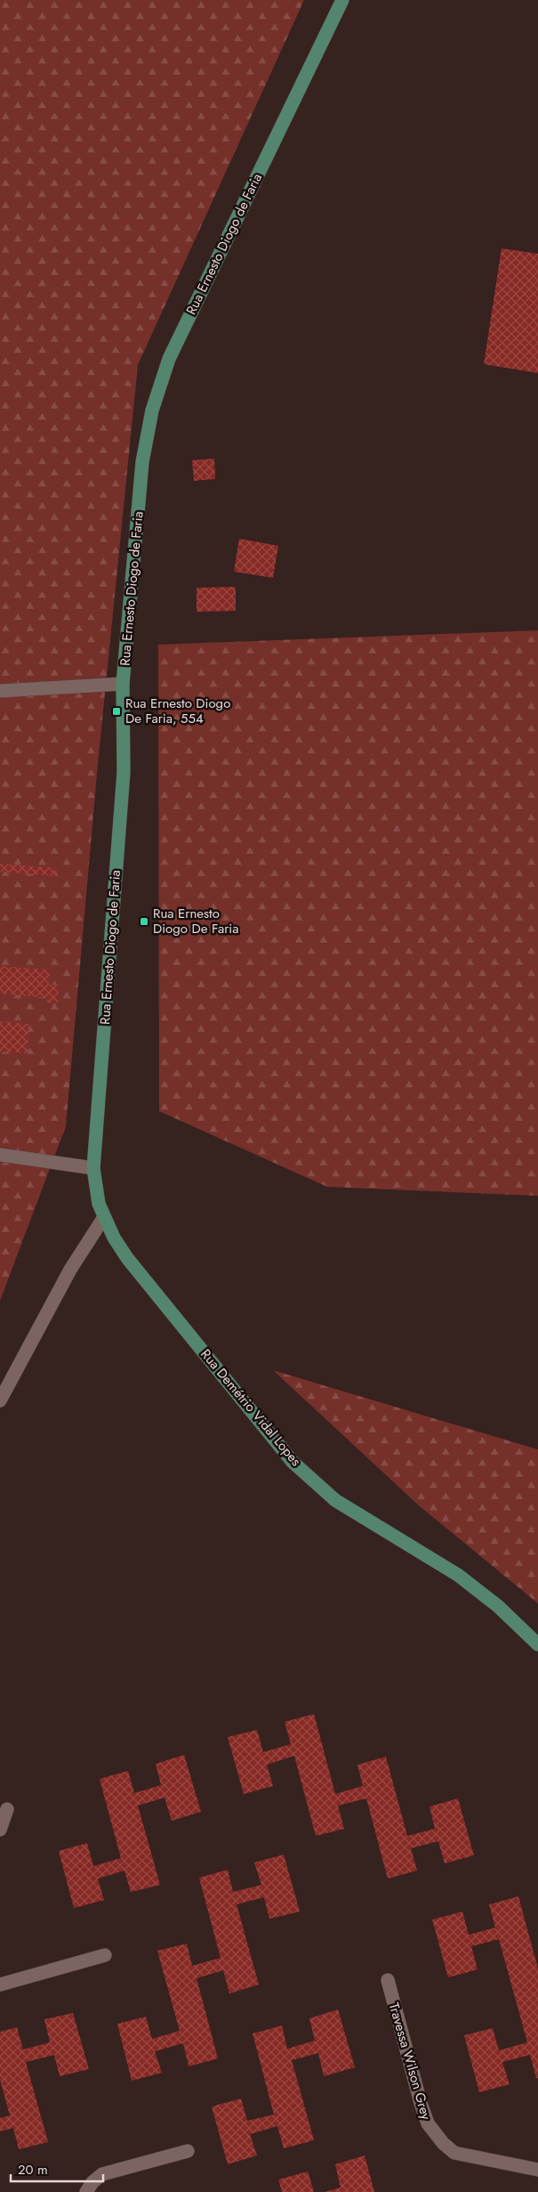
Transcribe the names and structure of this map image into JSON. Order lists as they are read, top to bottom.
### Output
{
  "streets": {
    "main road": ["Rua Ernesto Diogo de Faria", "Rua Demétrio Vidal Lopes"],
    "street": ["Travessa Wilson Grey"]
  },
  "crossings": [
    ["Rua Ernesto Diogo de Faria", "Rua Demétrio Vidal Lopes"]
  ],
  "places": {
    "transit": ["Rua Ernesto Diogo De Faria, 554", "Rua Ernesto Diogo De Faria"]
  },
  "scale_bar": "20 m"
}
